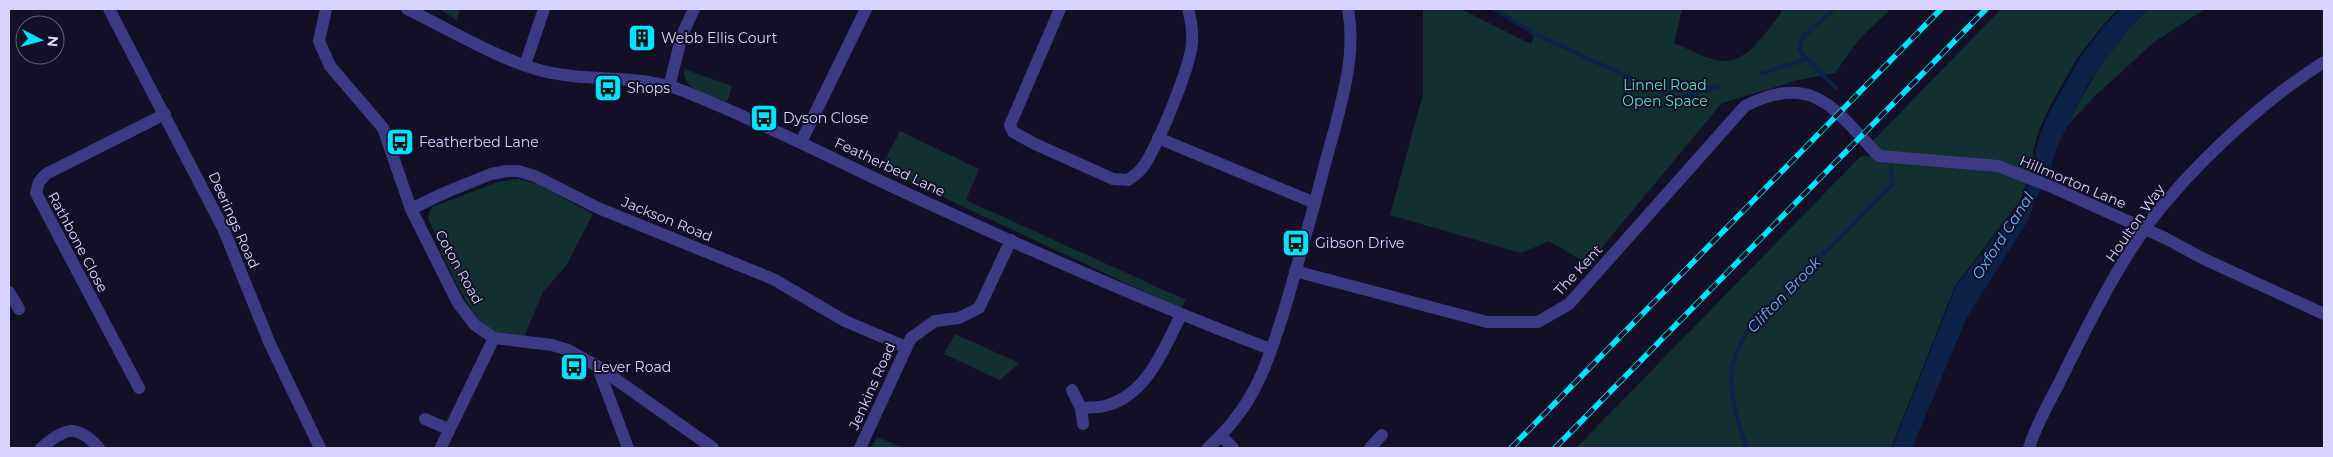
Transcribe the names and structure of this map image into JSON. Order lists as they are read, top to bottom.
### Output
{
  "streets": {
    "street": [
      "Featherbed Lane",
      "Hillmorton Lane",
      "Jackson Road",
      "Deerings Road",
      "Houlton Way",
      "Rathbone Close",
      "Coton Road",
      "The Kent",
      "Jenkins Road"
    ]
  },
  "crossings": [
    ["Featherbed Lane", "Jenkins Road"],
    ["Hillmorton Lane", "Houlton Way"],
    ["Hillmorton Lane", "The Kent"],
    ["Jackson Road", "Coton Road"],
    ["Jackson Road", "Jenkins Road"],
    ["Deerings Road", "Rathbone Close"]
  ],
  "water": ["Oxford Canal", "Clifton Brook"],
  "parks": ["Linnel Road Open Space"],
  "places": {
    "building": ["Webb Ellis Court"],
    "bus stop": [
      "Shops",
      "Dyson Close",
      "Featherbed Lane",
      "Gibson Drive",
      "Lever Road"
    ]
  },
  "north": "right"
}
